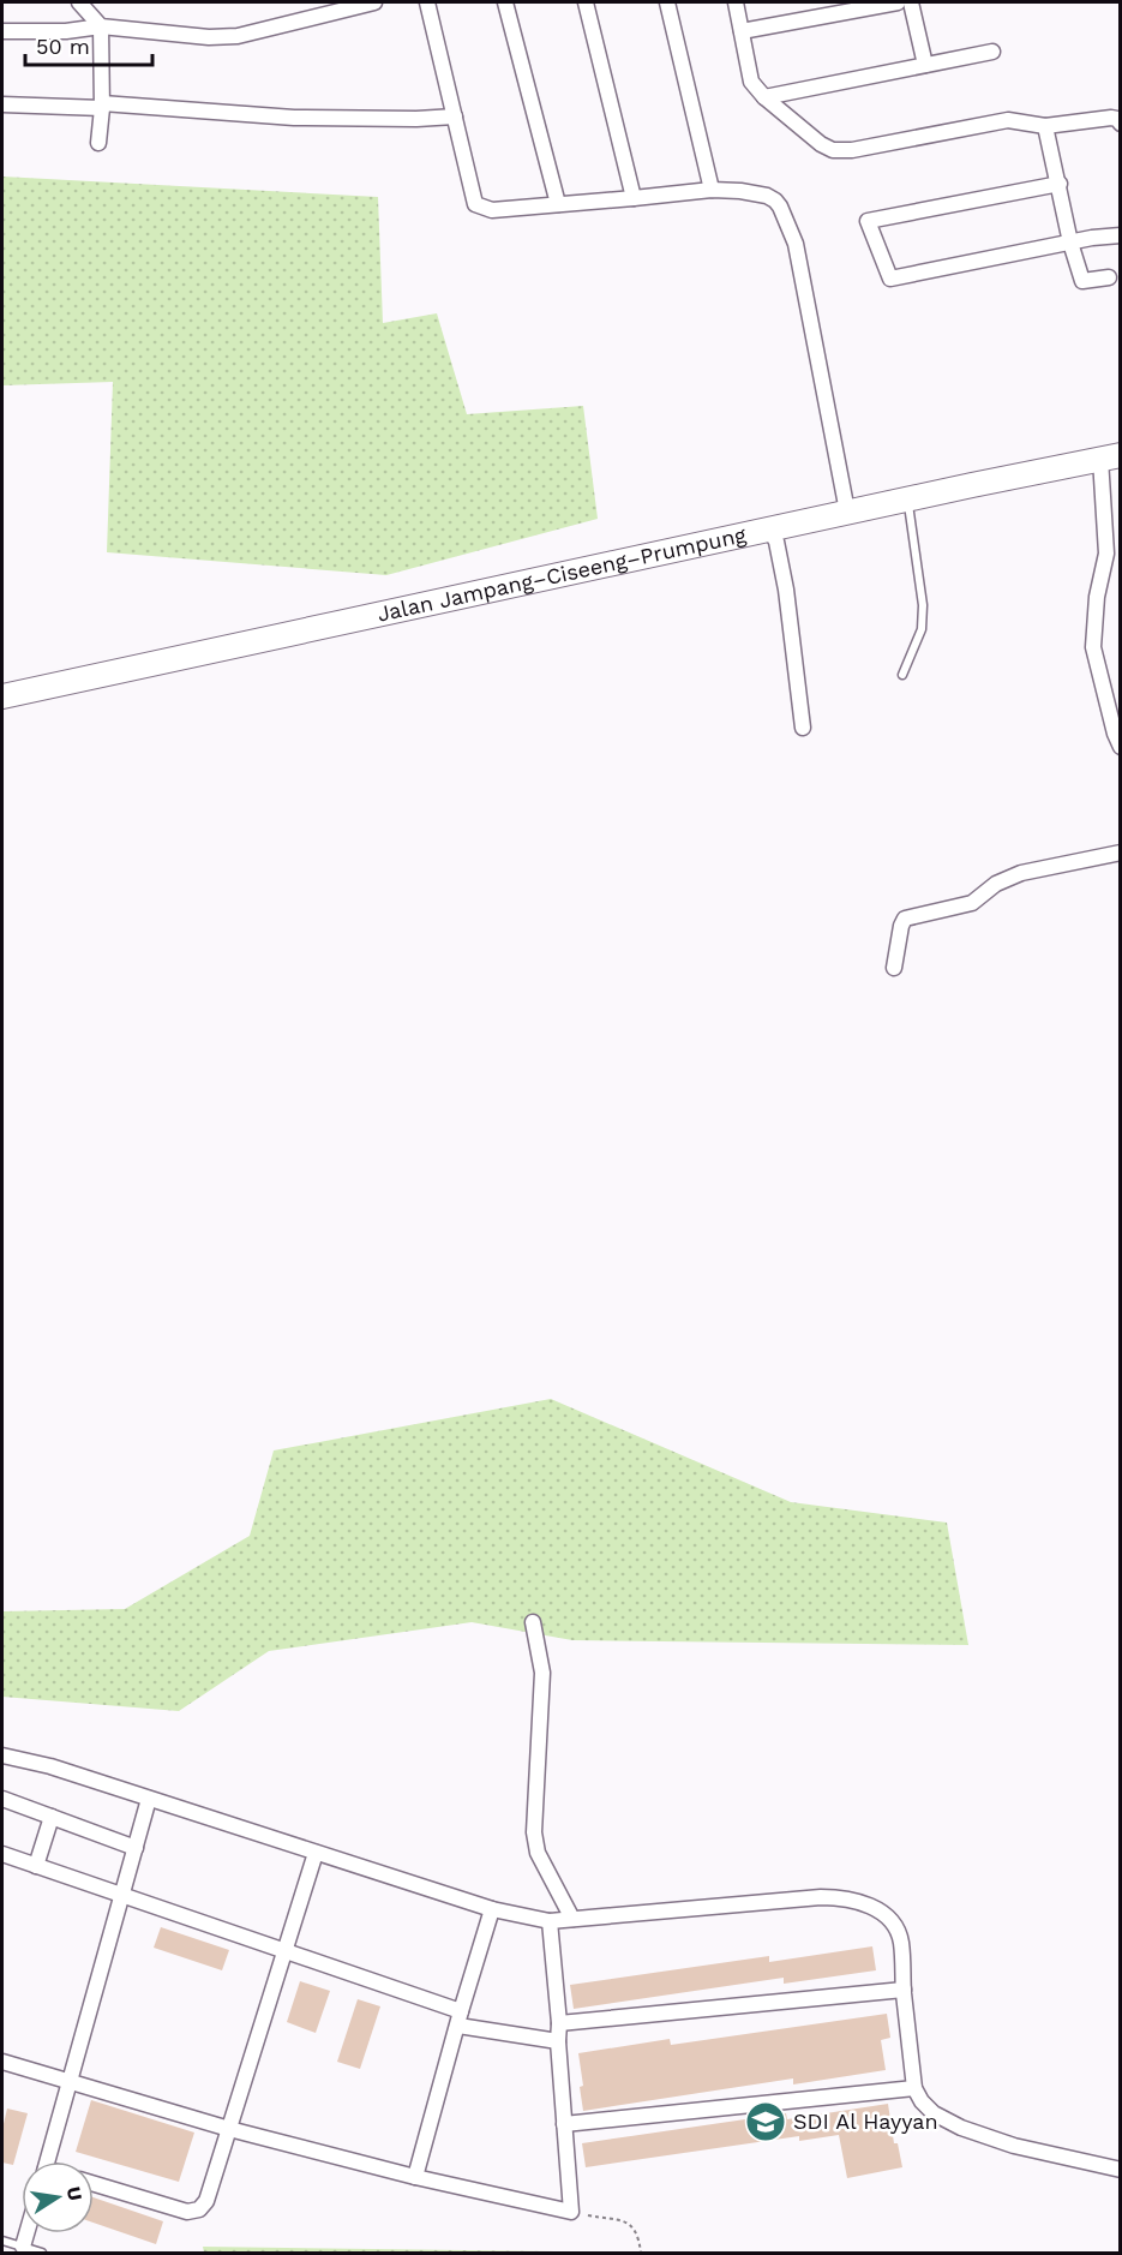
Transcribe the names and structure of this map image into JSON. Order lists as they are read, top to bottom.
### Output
{
  "streets": {
    "main road": ["Jalan Jampang–Ciseeng–Prumpung"]
  },
  "places": {
    "school or university": ["SDI Al Hayyan"]
  },
  "scale_bar": "50 m",
  "north": "right"
}
